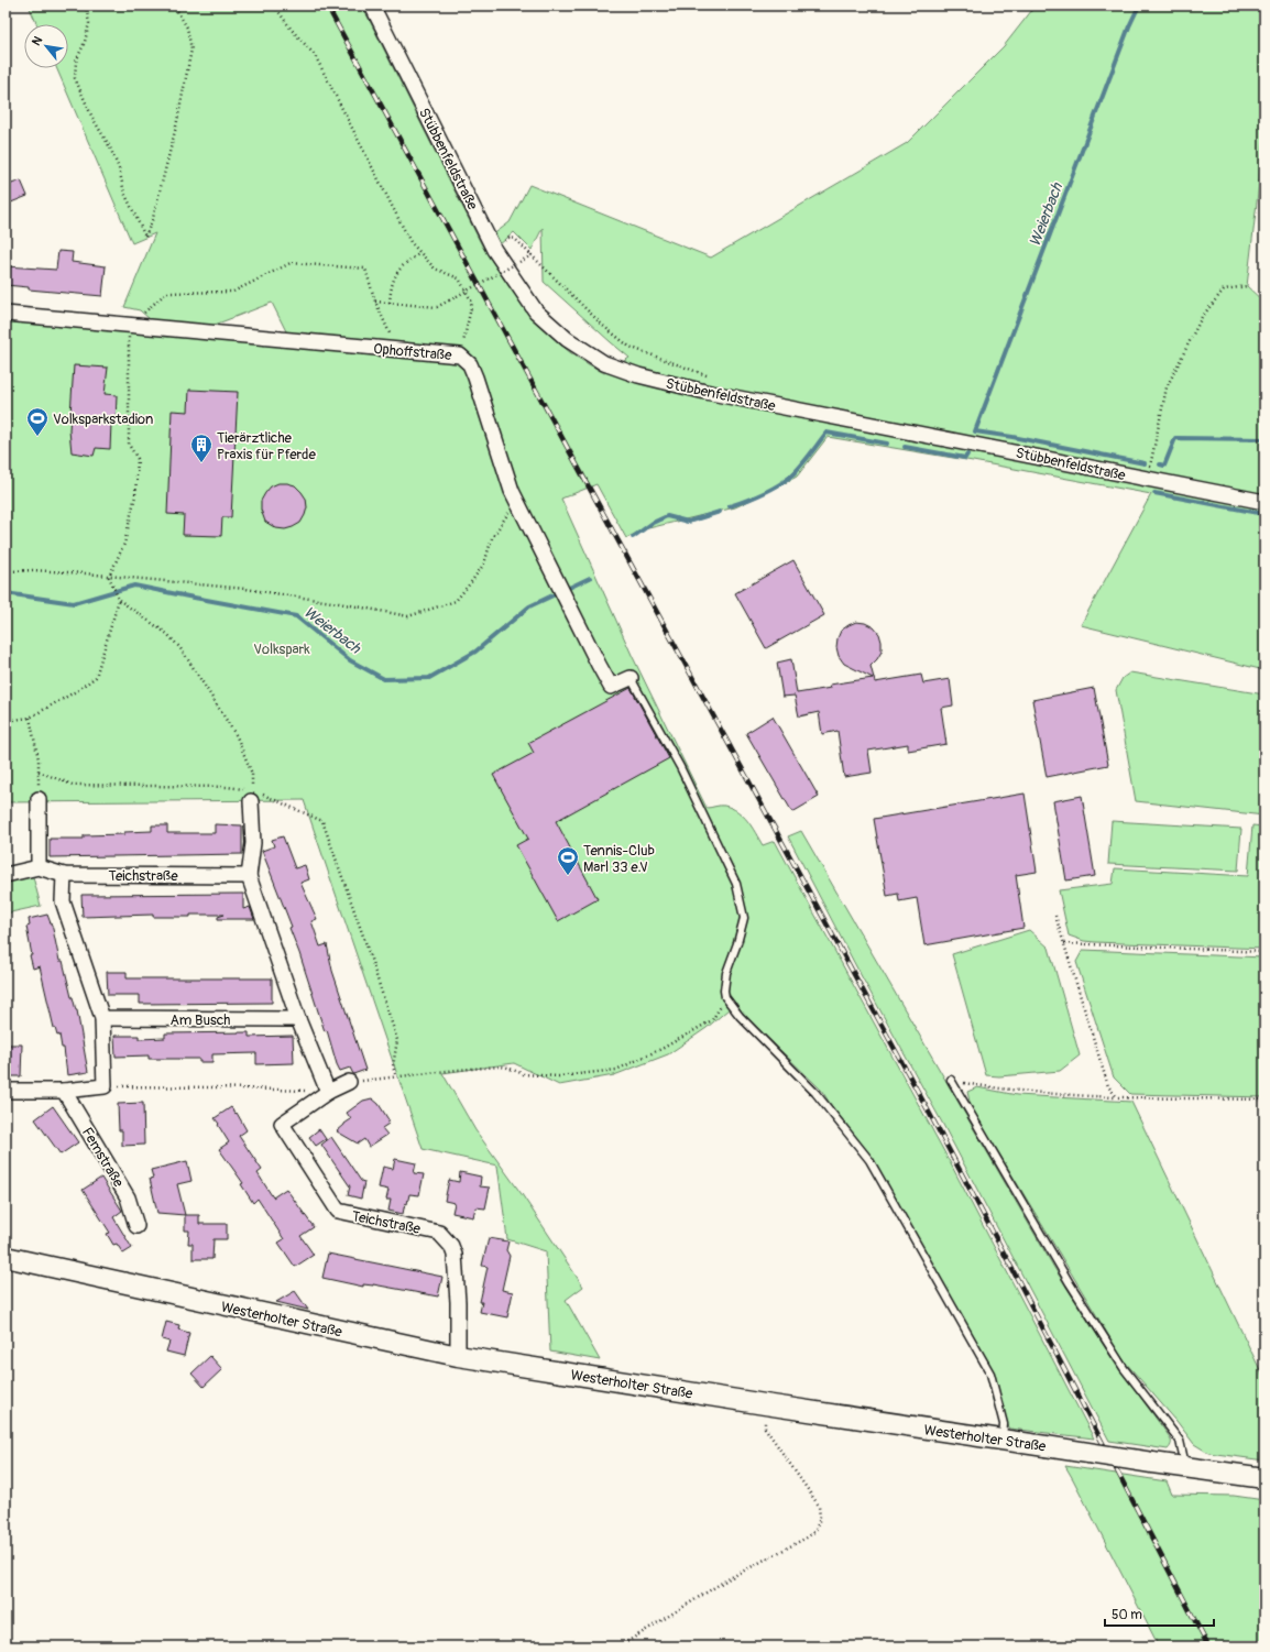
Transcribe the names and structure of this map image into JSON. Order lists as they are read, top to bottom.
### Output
{
  "streets": {
    "main road": ["Westerholter Straße"],
    "street": [
      "Stübbenfeldstraße",
      "Ophoffstraße",
      "Teichstraße",
      "Am Busch",
      "Femstraße"
    ]
  },
  "crossings": [
    ["Teichstraße", "Westerholter Straße"]
  ],
  "water": ["Weierbach"],
  "parks": ["Volkspark"],
  "places": {
    "sports": ["Volksparkstadion", "Tennis-Club Marl 33 e.V"],
    "building": ["Tierärztliche Praxis für Pferde"]
  },
  "scale_bar": "50 m",
  "north": "top left"
}
